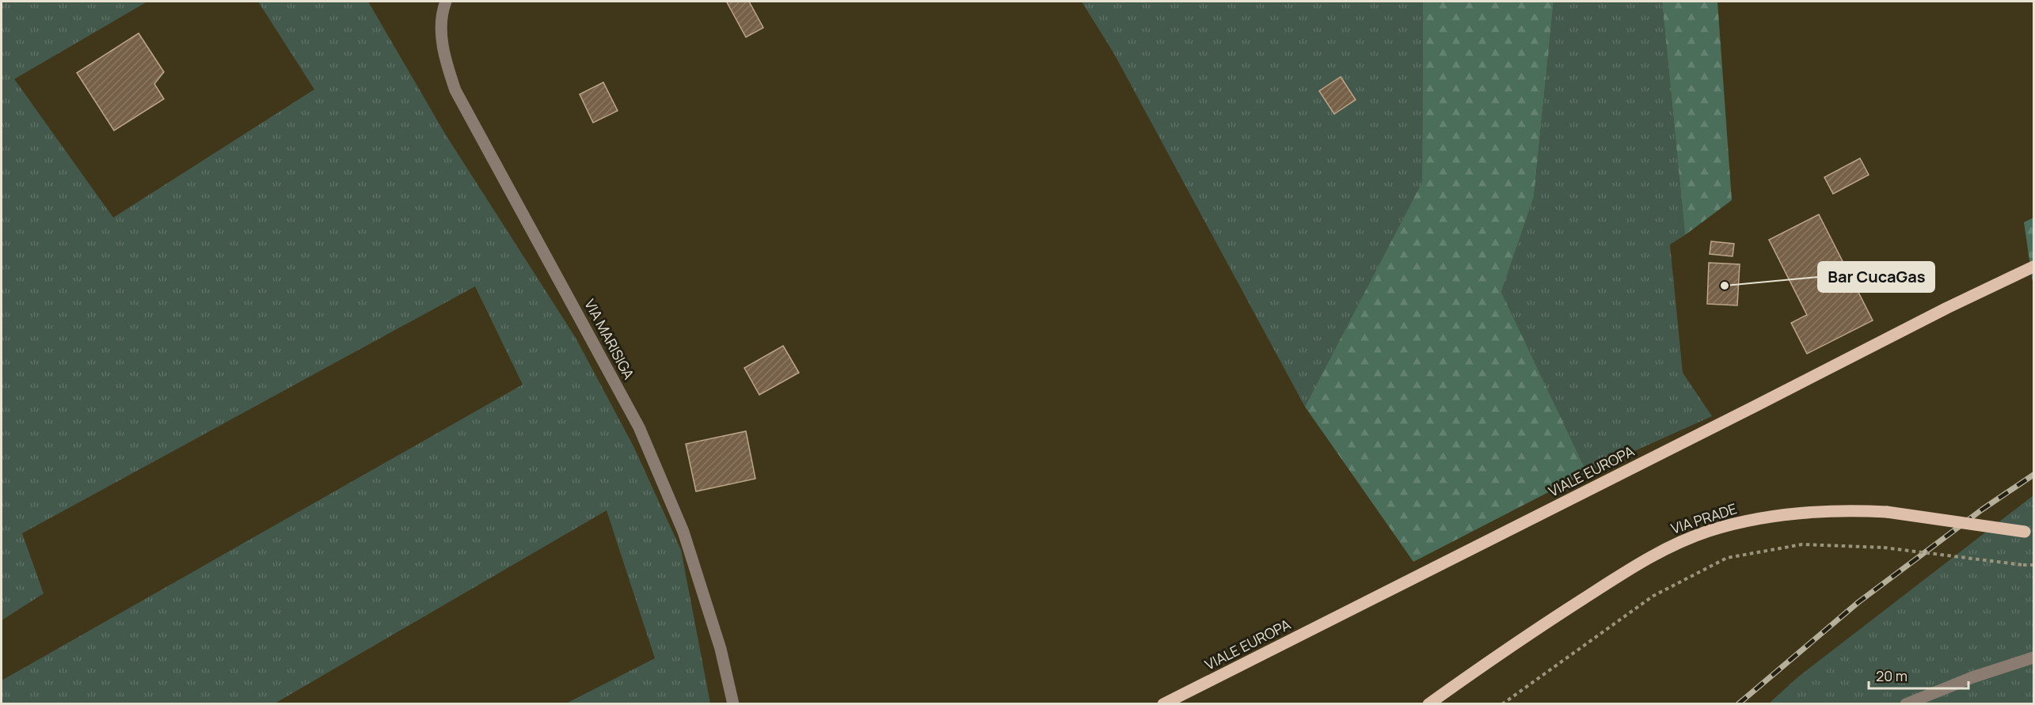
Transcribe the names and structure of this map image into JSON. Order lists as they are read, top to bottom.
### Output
{
  "streets": {
    "main road": ["VIALE EUROPA", "VIA PRADE"],
    "street": ["VIA MARISIGA"]
  },
  "places": ["Bar CucaGas"],
  "scale_bar": "20 m"
}
